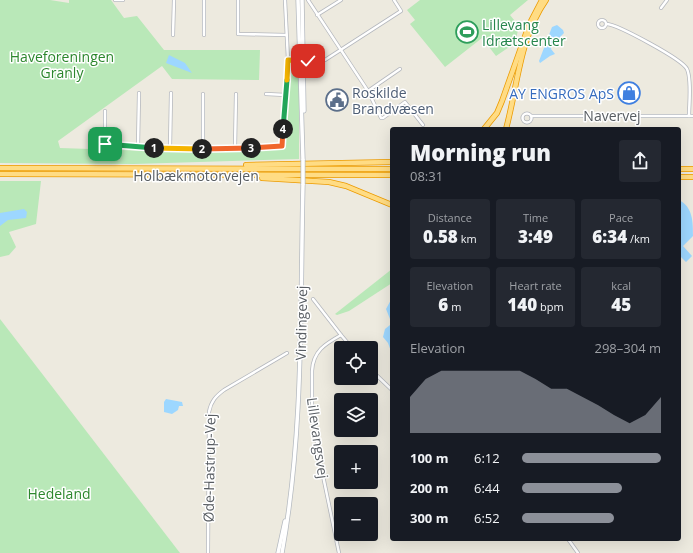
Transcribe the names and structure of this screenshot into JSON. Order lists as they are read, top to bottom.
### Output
{
  "streets": {
    "highway": ["Holbækmotorvejen"],
    "main road": ["Vindingevej"],
    "street": ["Navervej", "Lillevangsvej", "Øde-Hastrup-Vej"]
  },
  "parks": ["Haveforeningen Granly", "Hedeland"],
  "places": {
    "sports": ["Lillevang Idrætscenter"],
    "shop": ["AY ENGROS ApS"],
    "public building": ["Roskilde Brandvæsen"]
  },
  "page": {
    "pins": [
      "4",
      "1",
      "3",
      "2"
    ],
    "heading": ["Morning run", "08:31"],
    "stats": [
      ["Distance", "0.58 km"],
      ["Time", "3:49"],
      ["Pace", "6:34 /km"],
      ["Elevation", "6 m"],
      ["Heart rate", "140 bpm"],
      ["kcal", "45"]
    ],
    "chart": ["Elevation", "298–304 m"],
    "map_buttons": ["+", "−"],
    "list": [
      {
        "name": "100 m",
        "note": "6:12"
      },
      {
        "name": "200 m",
        "note": "6:44"
      },
      {
        "name": "300 m",
        "note": "6:52"
      }
    ]
  }
}
